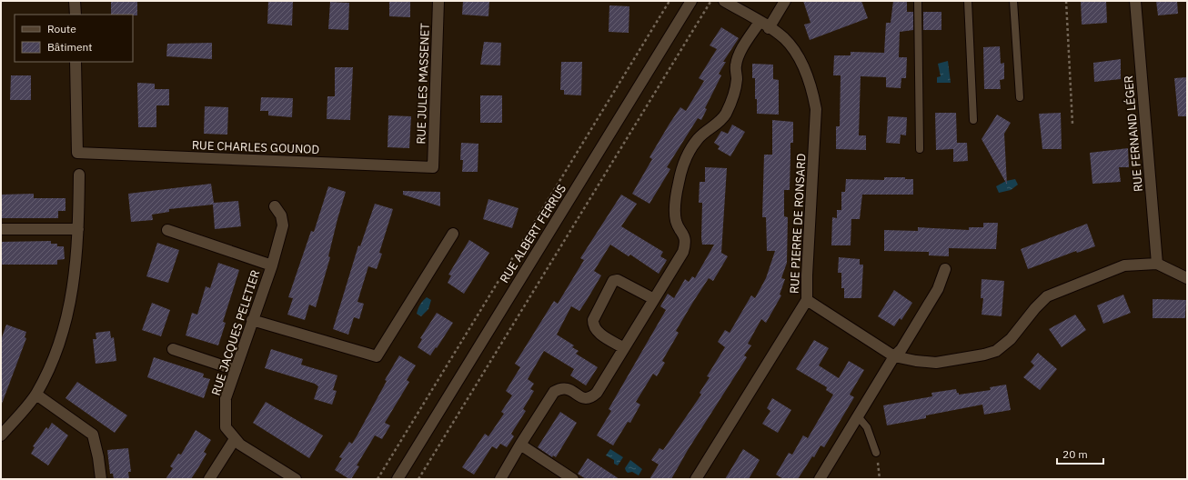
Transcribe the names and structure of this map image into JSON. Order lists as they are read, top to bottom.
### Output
{
  "streets": {
    "street": [
      "RUE JULES MASSENET",
      "RUE FERNAND LÉGER",
      "RUE CHARLES GOUNOD",
      "RUE PIERRE DE RONSARD",
      "RUE ALBERT FERRUS",
      "RUE JACQUES PELETIER"
    ]
  },
  "crossings": [
    ["RUE JULES MASSENET", "RUE CHARLES GOUNOD"]
  ],
  "legend": ["Route", "Bâtiment"],
  "scale_bar": "20 m"
}
